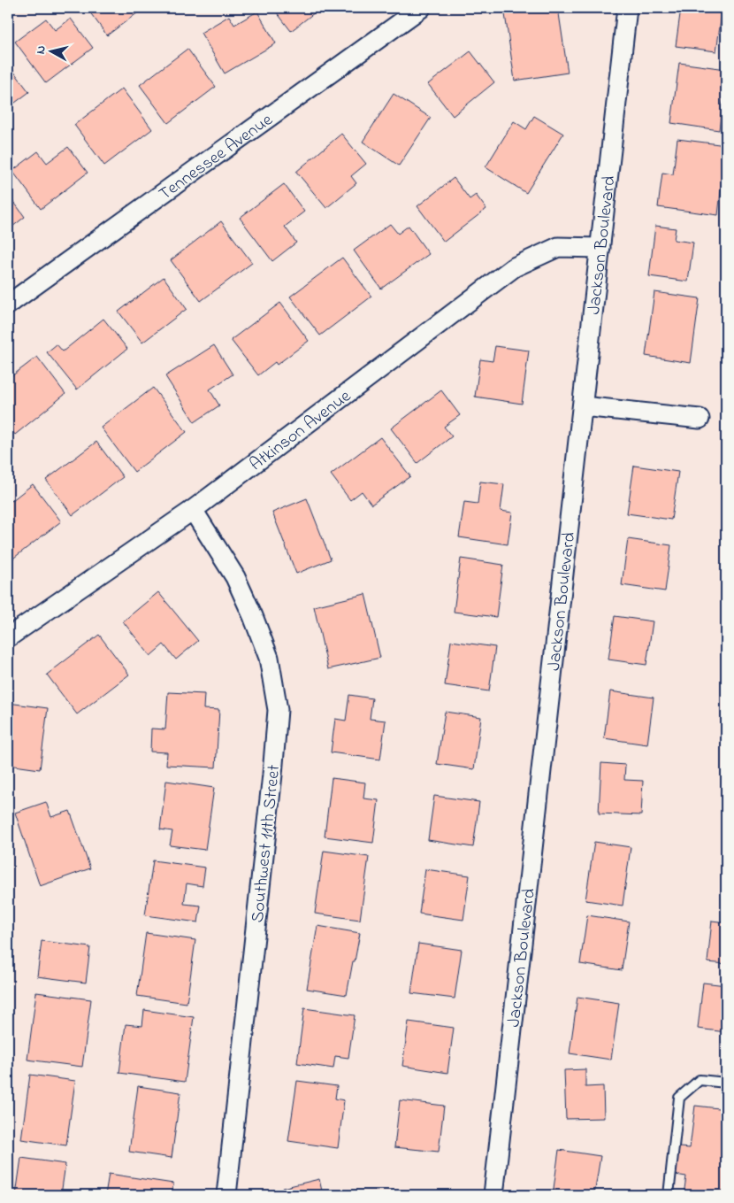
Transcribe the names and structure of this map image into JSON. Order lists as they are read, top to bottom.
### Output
{
  "streets": {
    "street": [
      "Tennessee Avenue",
      "Jackson Boulevard",
      "Atkinson Avenue",
      "Southwest 11th Street"
    ]
  },
  "crossings": [
    ["Jackson Boulevard", "Atkinson Avenue"],
    ["Atkinson Avenue", "Southwest 11th Street"]
  ],
  "north": "left"
}
